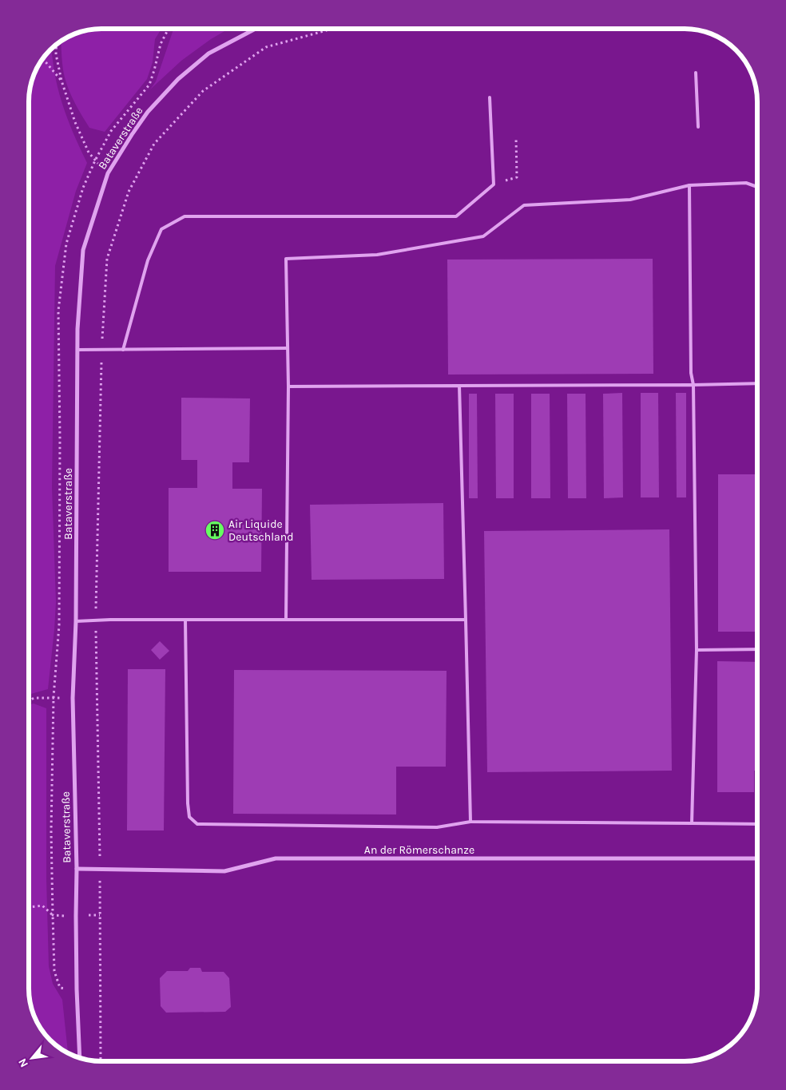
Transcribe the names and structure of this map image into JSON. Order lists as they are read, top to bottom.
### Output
{
  "streets": {
    "street": ["Bataverstraße", "An der Römerschanze"]
  },
  "crossings": [
    ["Bataverstraße", "An der Römerschanze"]
  ],
  "places": {
    "building": ["Air Liquide Deutschland"]
  },
  "north": "bottom left"
}
